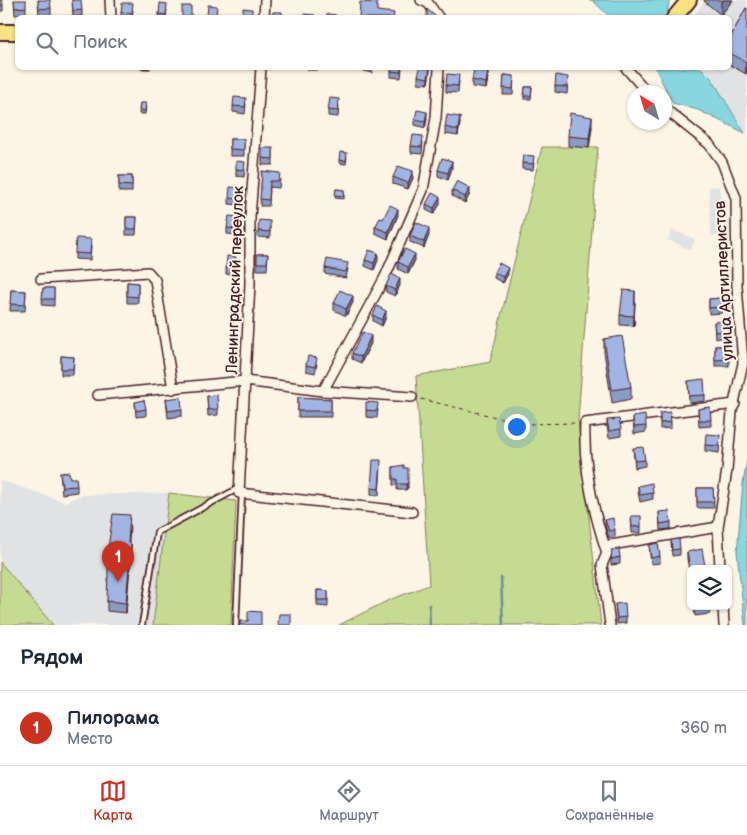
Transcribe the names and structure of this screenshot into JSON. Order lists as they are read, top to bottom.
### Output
{
  "streets": {
    "street": ["Ленинградский переулок", "улица Артиллеристов"]
  },
  "north": "top left",
  "page": {
    "search": "Поиск",
    "pins": "1",
    "heading": "Рядом",
    "list": [
      {
        "mark": "1",
        "name": "Пилорама",
        "note": "Место",
        "value": "360 m"
      }
    ],
    "nav": ["Карта", "Маршрут", "Сохранённые"]
  }
}
